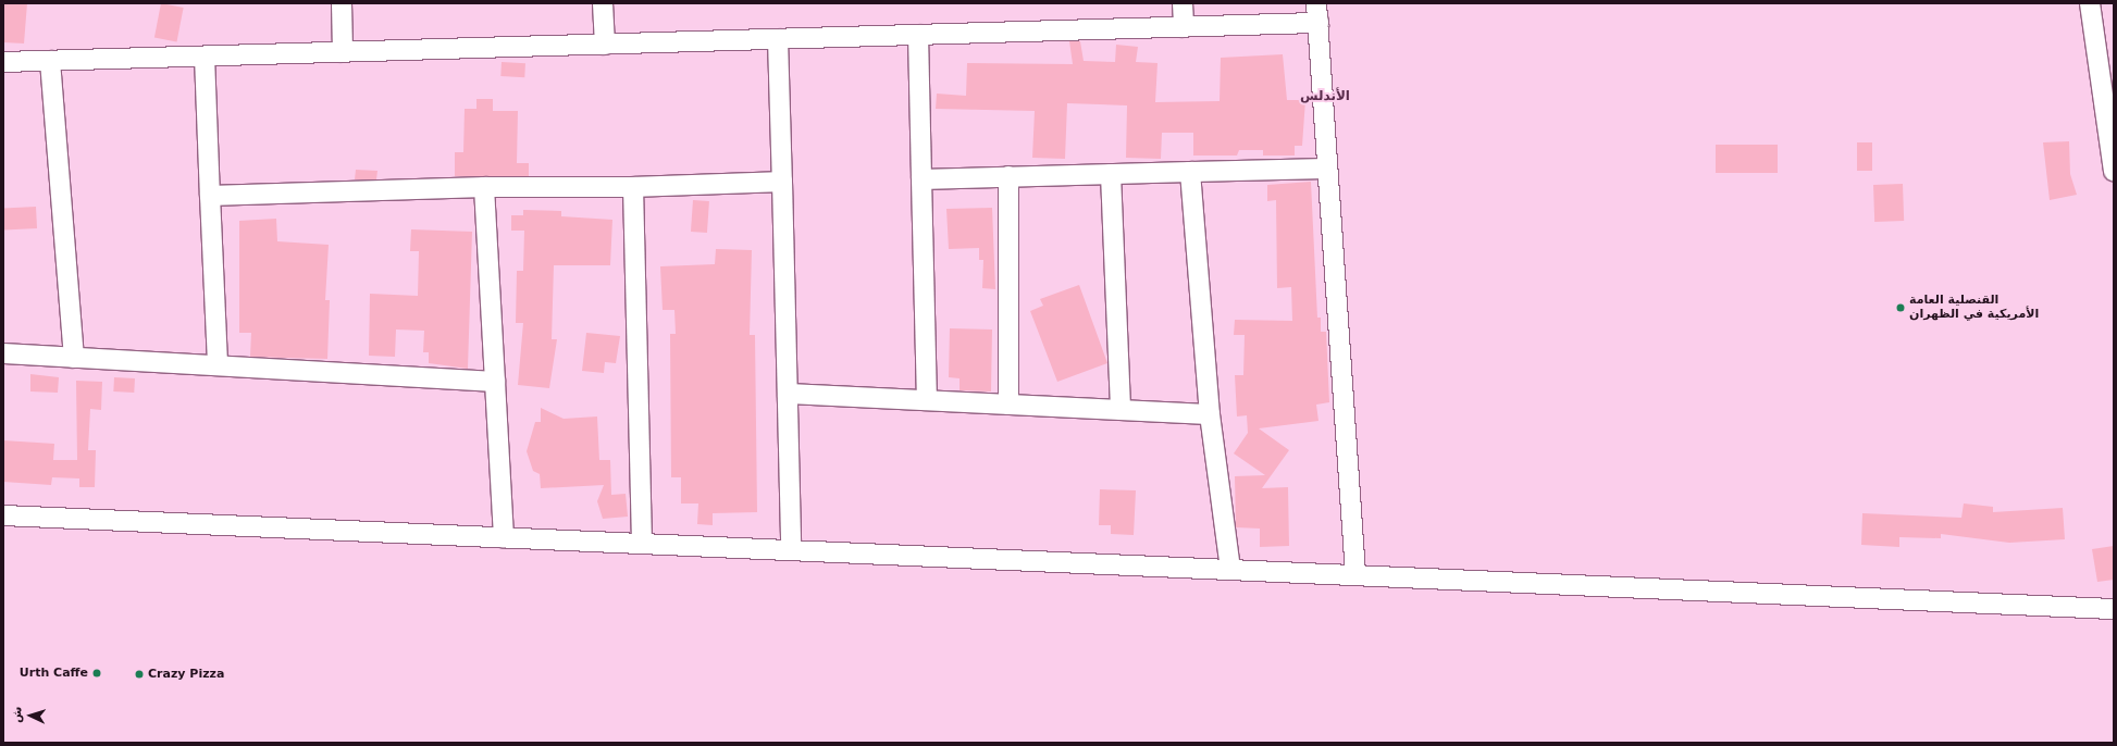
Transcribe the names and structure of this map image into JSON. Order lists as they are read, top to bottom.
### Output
{
  "districts": ["الأندلس"],
  "places": ["القنصلية العامة الأمريكية في الظهران", "Urth Caffe", "Crazy Pizza"],
  "north": "left"
}
